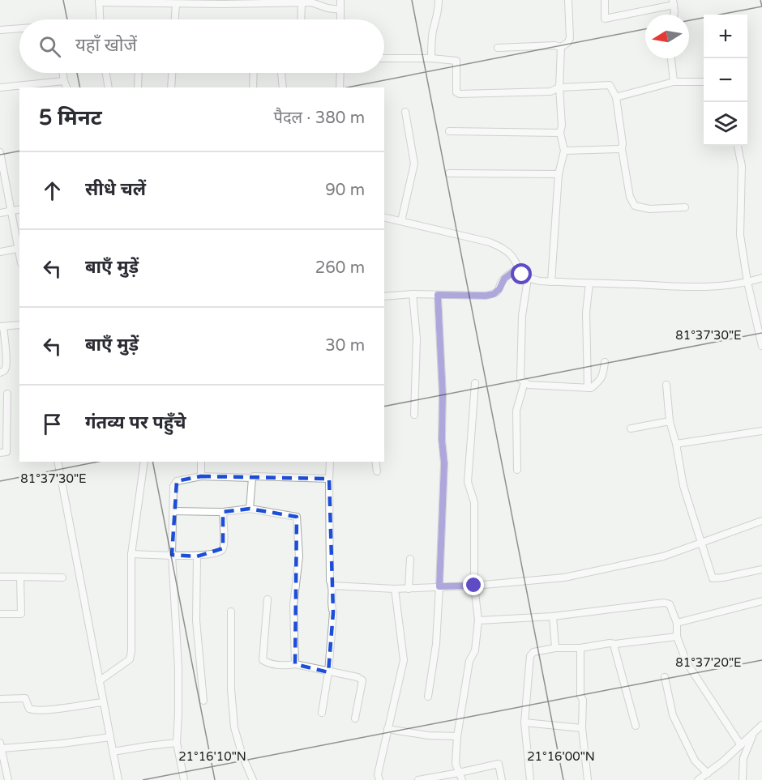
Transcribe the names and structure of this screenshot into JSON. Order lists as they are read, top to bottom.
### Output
{
  "north": "left",
  "page": {
    "map_buttons": ["+", "−"],
    "search": "यहाँ खोजें",
    "heading": ["5 मिनट", "पैदल · 380 m"],
    "list": [
      ["सीधे चलें", "90 m"],
      ["बाएँ मुड़ें", "260 m"],
      ["बाएँ मुड़ें", "30 m"],
      "गंतव्य पर पहुँचे"
    ]
  },
  "coordinates": [
    "81°37'30\"E",
    "81°37'20\"E",
    "21°16'10\"N",
    "21°16'00\"N"
  ]
}
